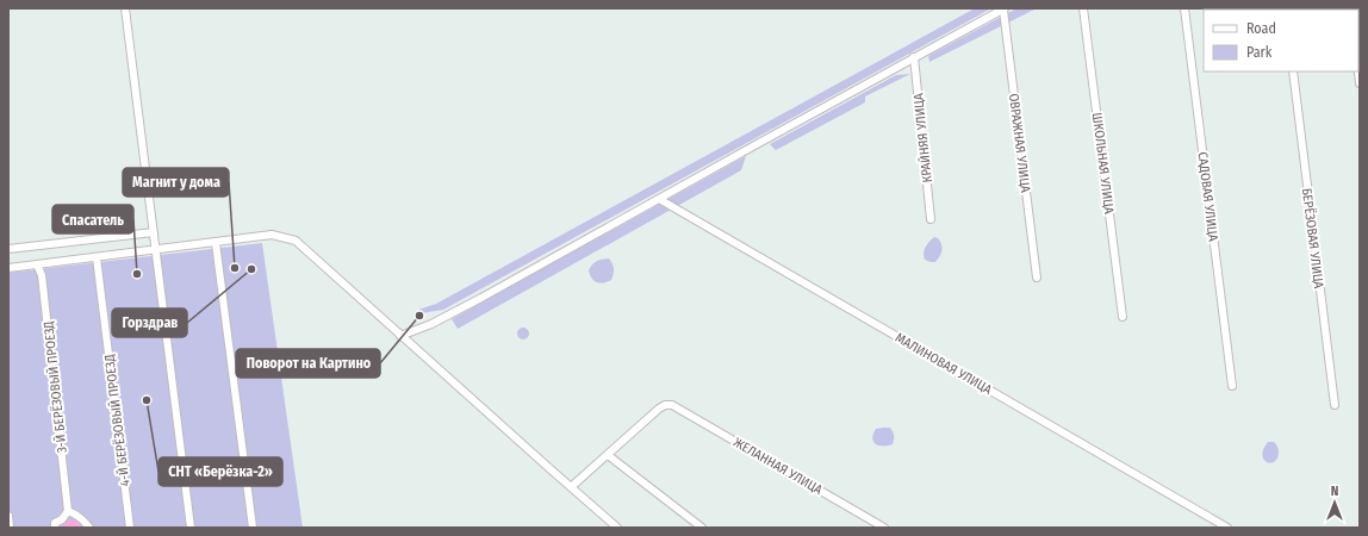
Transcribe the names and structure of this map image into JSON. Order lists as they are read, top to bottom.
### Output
{
  "streets": {
    "street": [
      "КРАЙНЯЯ УЛИЦА",
      "ОВРАЖНАЯ УЛИЦА",
      "ШКОЛЬНАЯ УЛИЦА",
      "САДОВАЯ УЛИЦА",
      "БЕРЁЗОВАЯ УЛИЦА",
      "МАЛИНОВАЯ УЛИЦА",
      "3-Й БЕРЁЗОВЫЙ ПРОЕЗД",
      "4-Й БЕРЁЗОВЫЙ ПРОЕЗД",
      "ЖЕЛАННАЯ УЛИЦА"
    ]
  },
  "places": [
    "Магнит у дома",
    "Горздрав",
    "Спасатель",
    "Поворот на Картино",
    "СНТ «Берёзка-2»"
  ],
  "legend": ["Road", "Park"],
  "north": "top"
}
